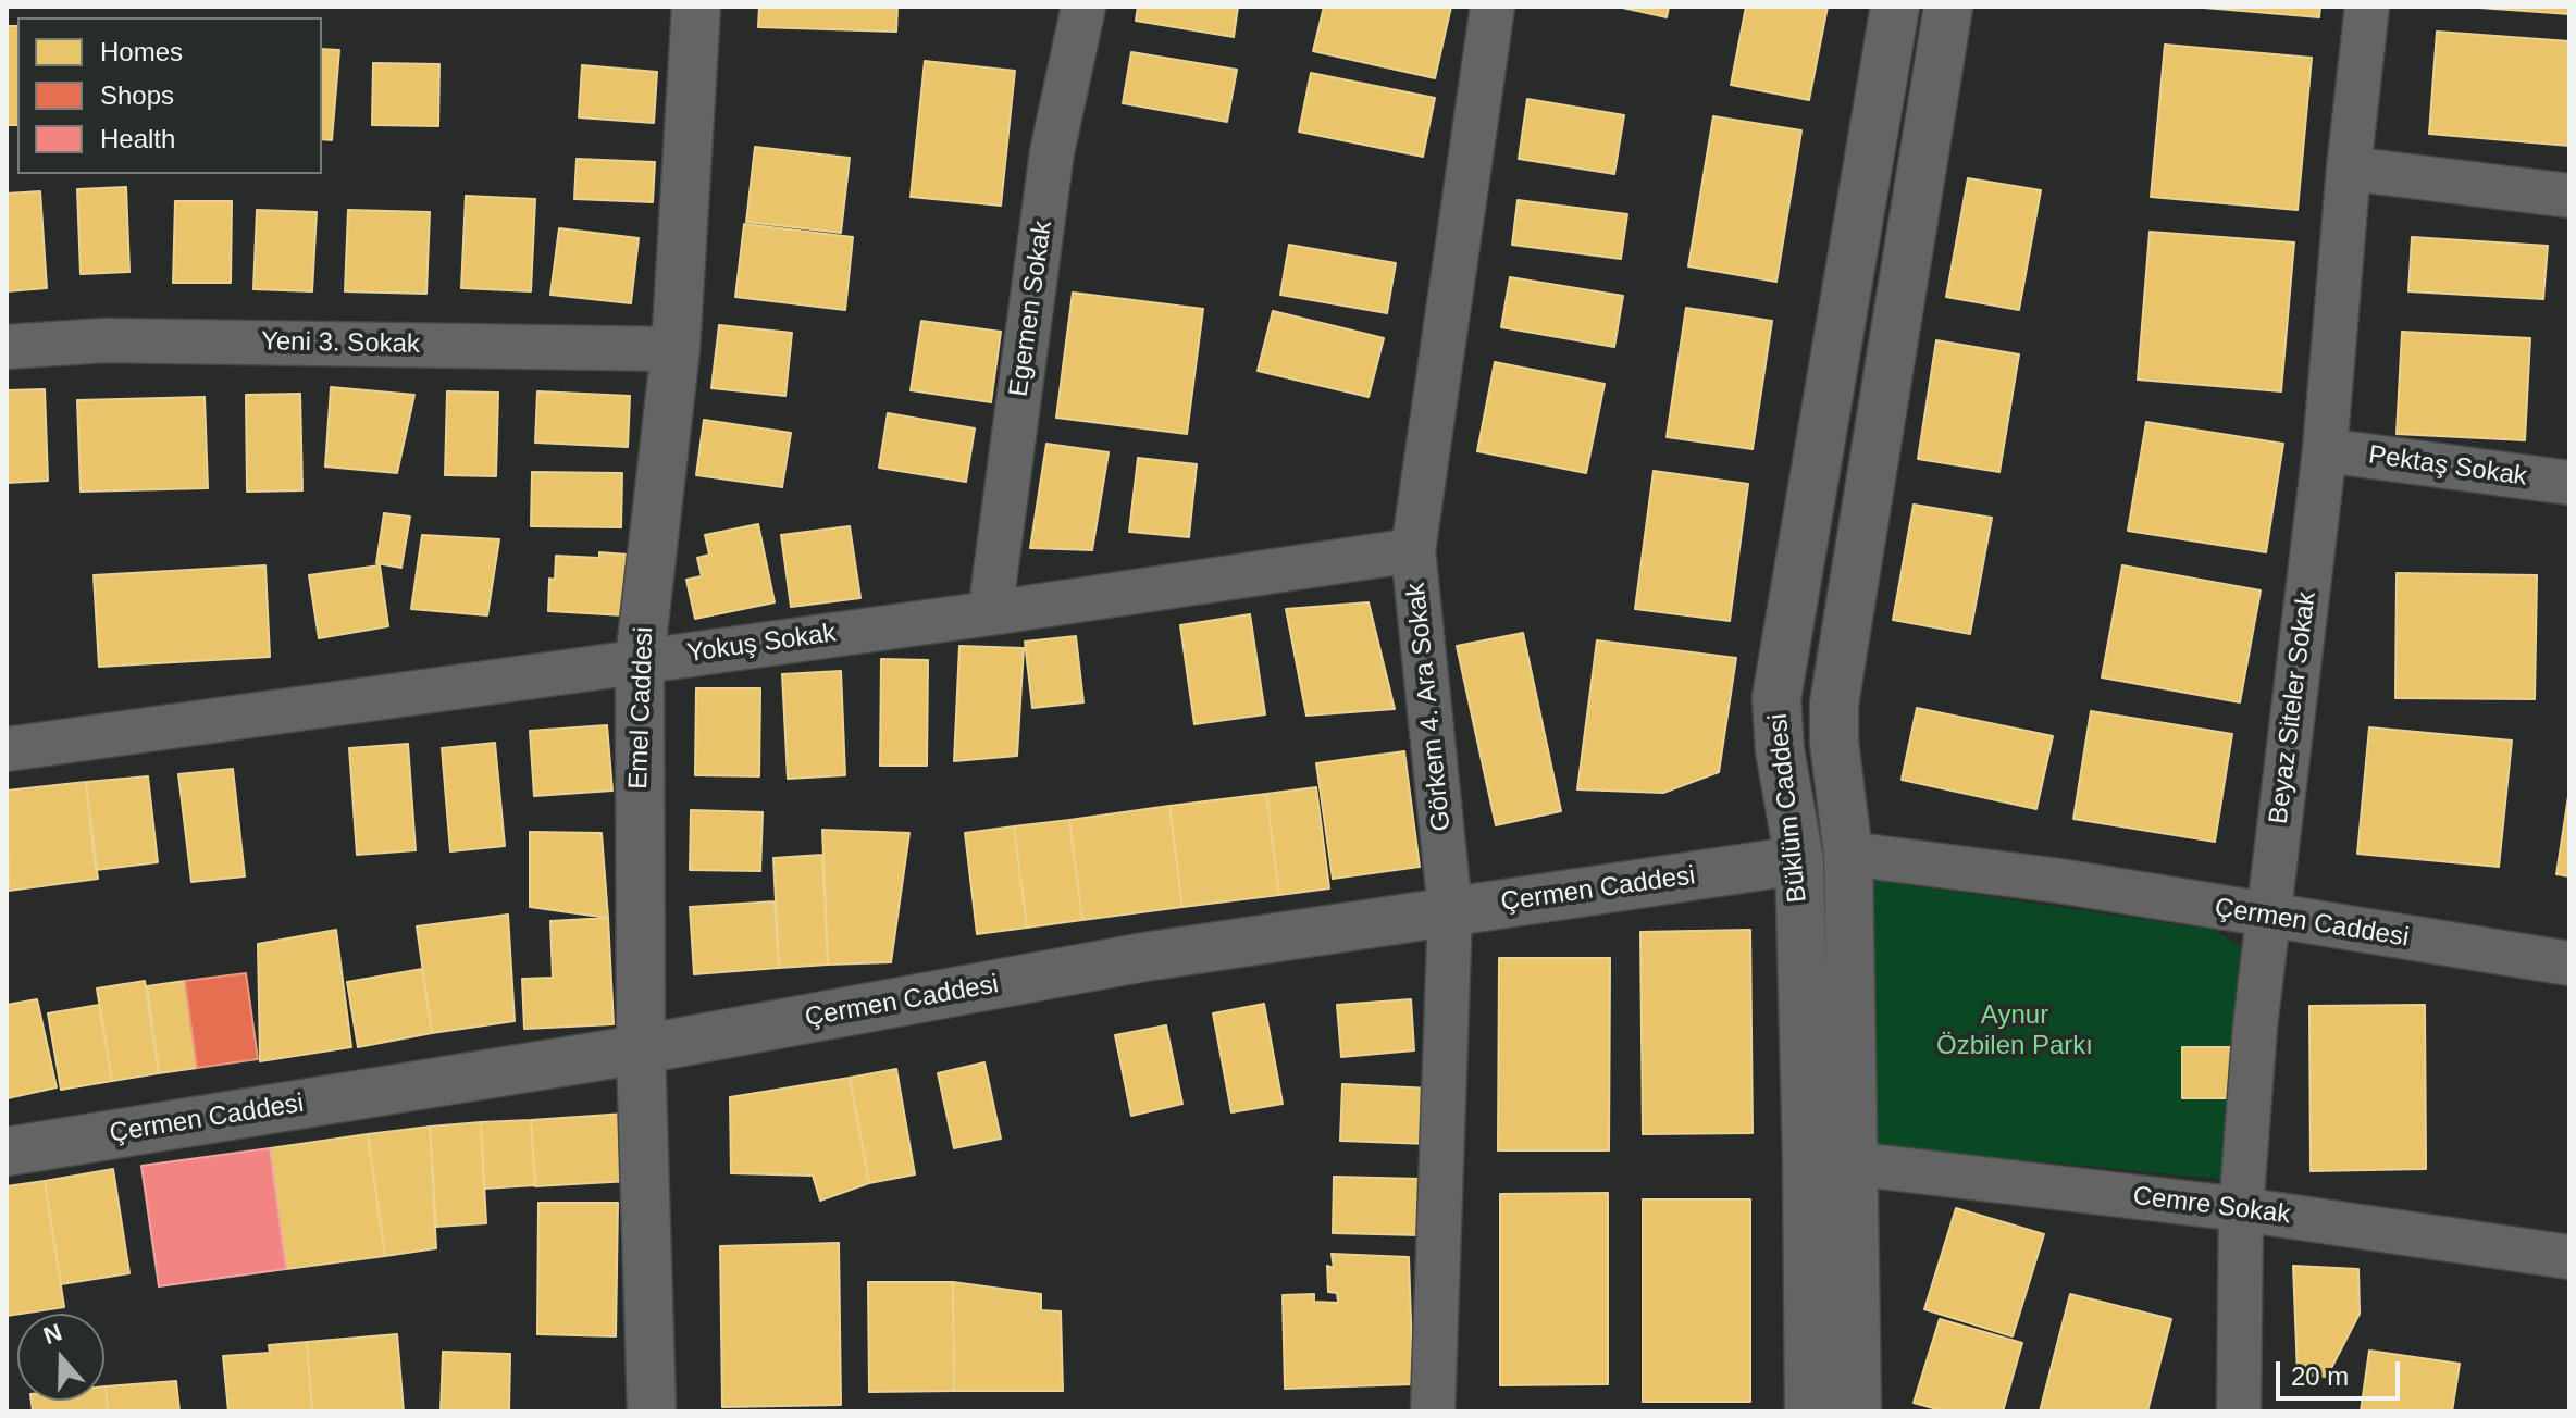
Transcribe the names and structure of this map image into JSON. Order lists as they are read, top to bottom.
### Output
{
  "streets": {
    "street": [
      "Egemen Sokak",
      "Yeni 3. Sokak",
      "Pektaş Sokak",
      "Yokuş Sokak",
      "Görkem 4. Ara Sokak",
      "Emel Caddesi",
      "Beyaz Siteler Sokak",
      "Büklüm Caddesi",
      "Çermen Caddesi",
      "Cemre Sokak"
    ]
  },
  "crossings": [
    ["Egemen Sokak", "Yokuş Sokak"],
    ["Yeni 3. Sokak", "Emel Caddesi"],
    ["Pektaş Sokak", "Beyaz Siteler Sokak"],
    ["Yokuş Sokak", "Görkem 4. Ara Sokak"],
    ["Yokuş Sokak", "Emel Caddesi"],
    ["Görkem 4. Ara Sokak", "Çermen Caddesi"],
    ["Emel Caddesi", "Çermen Caddesi"],
    ["Beyaz Siteler Sokak", "Çermen Caddesi"],
    ["Beyaz Siteler Sokak", "Cemre Sokak"],
    ["Büklüm Caddesi", "Çermen Caddesi"],
    ["Büklüm Caddesi", "Cemre Sokak"]
  ],
  "parks": ["Aynur Özbilen Parkı"],
  "legend": ["Homes", "Shops", "Health"],
  "scale_bar": "20 m",
  "north": "top"
}
